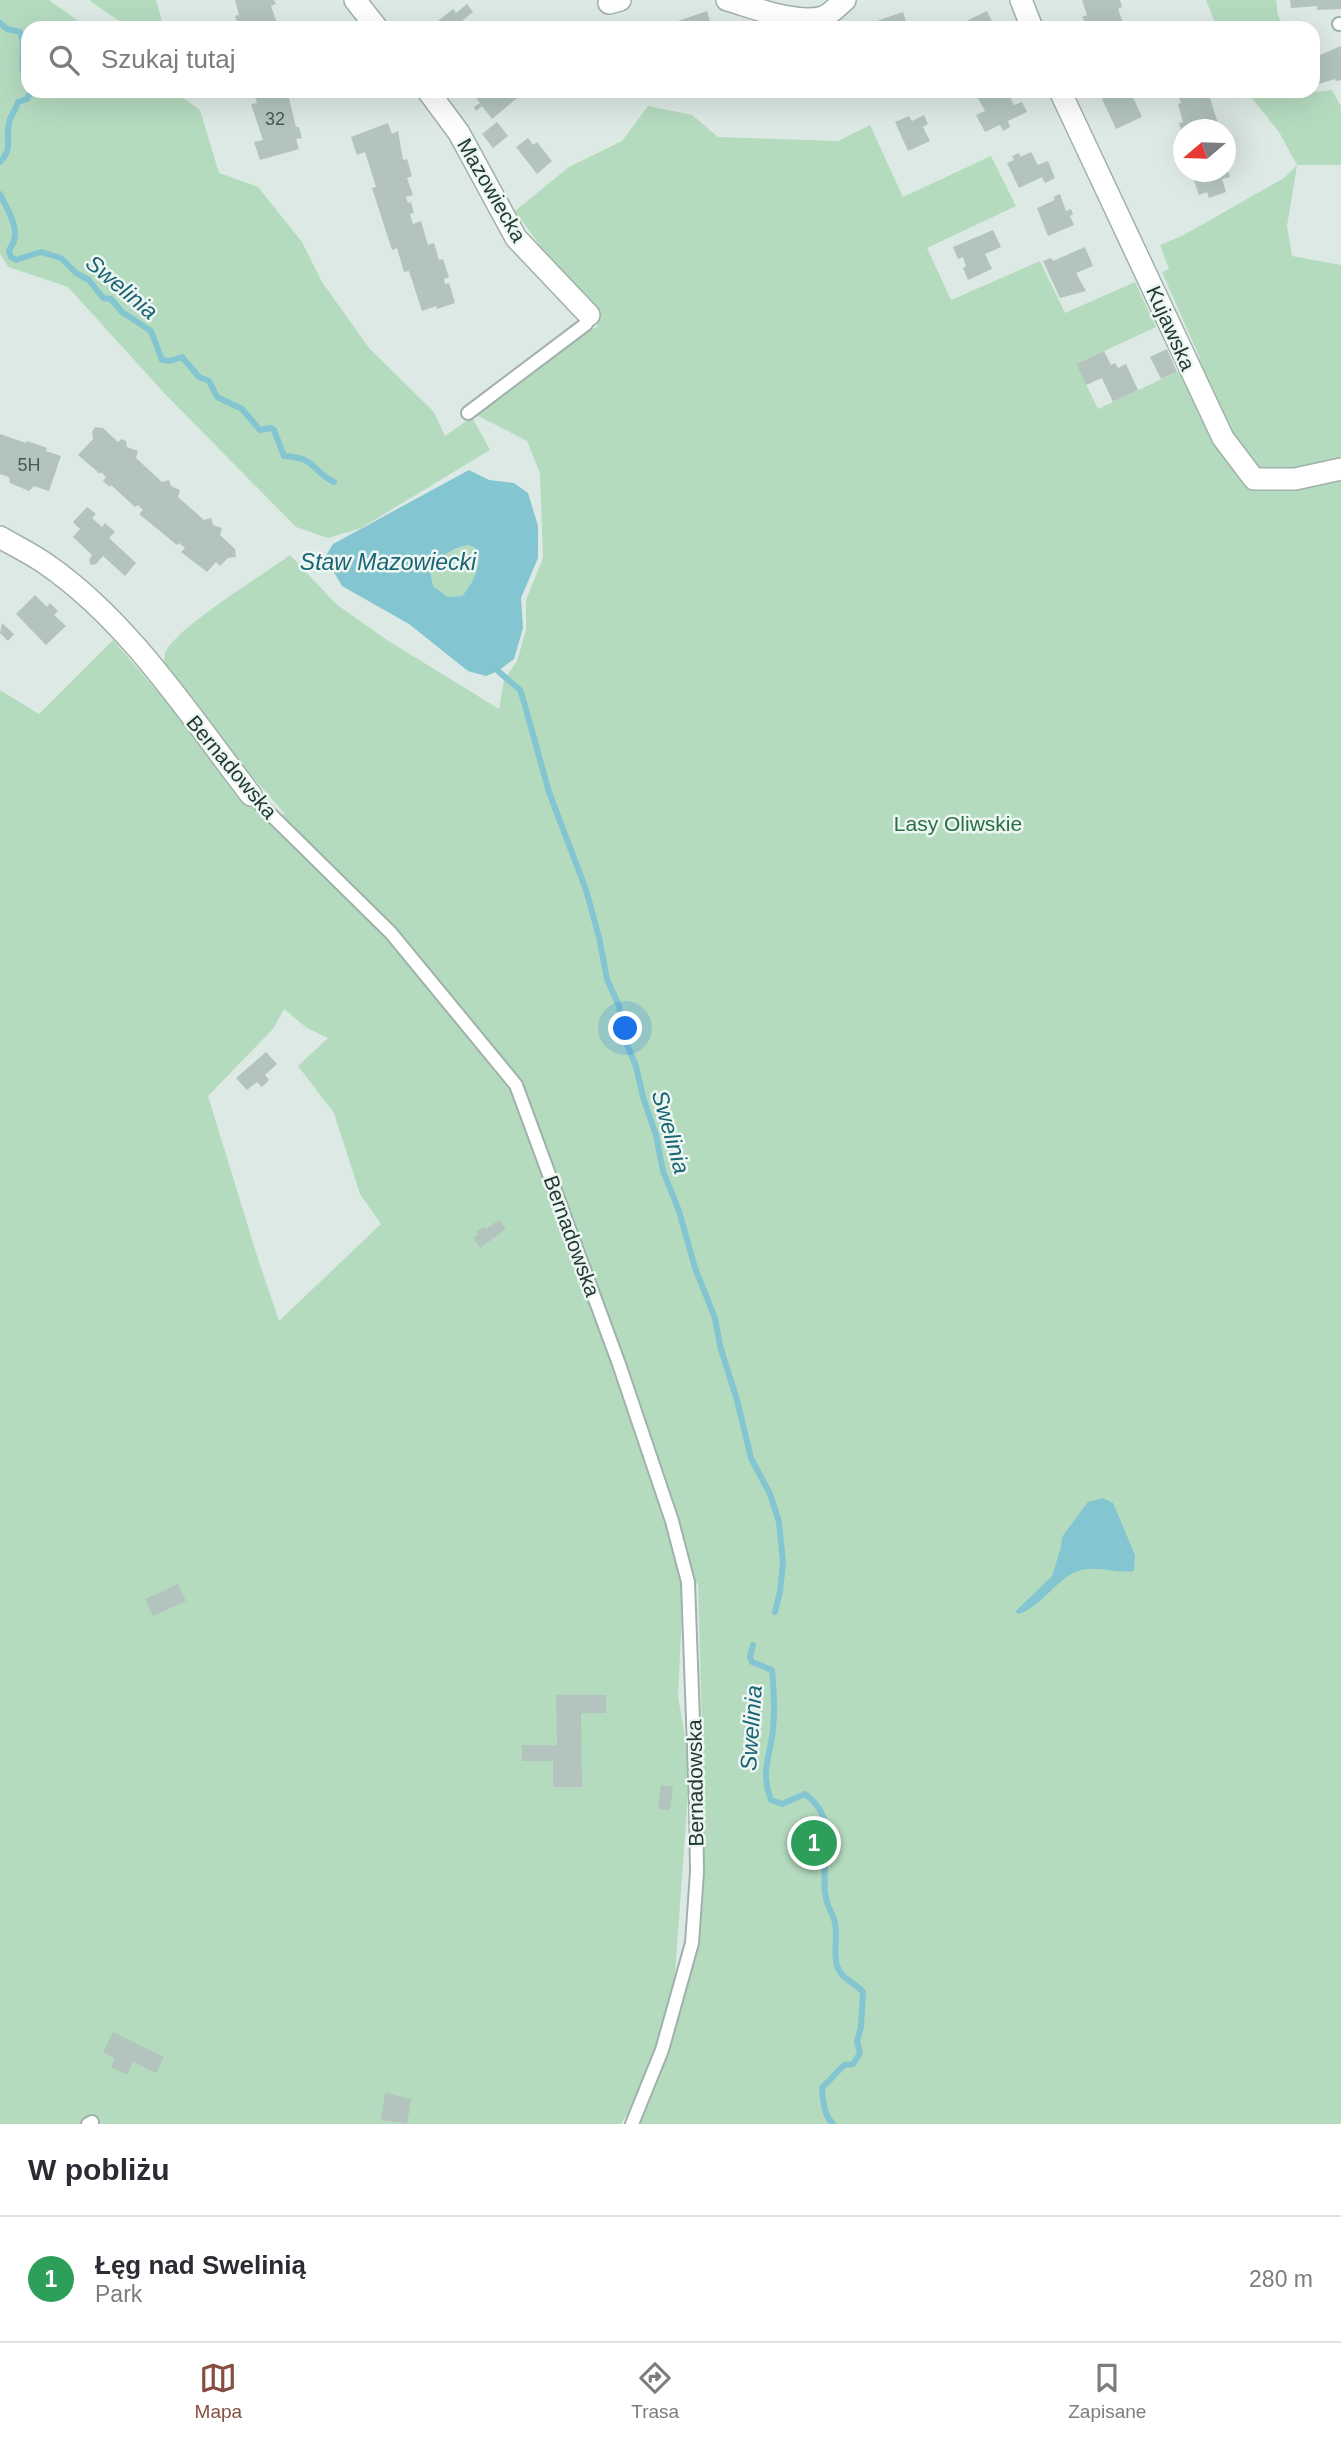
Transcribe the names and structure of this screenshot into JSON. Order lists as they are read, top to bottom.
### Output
{
  "streets": {
    "street": ["Mazowiecka", "Kujawska", "Bernadowska"]
  },
  "water": ["Swelinia", "Staw Mazowiecki"],
  "parks": ["Lasy Oliwskie"],
  "house_numbers": ["32", "5H"],
  "north": "left",
  "page": {
    "search": "Szukaj tutaj",
    "pins": "1",
    "heading": "W pobliżu",
    "list": [
      {
        "mark": "1",
        "name": "Łęg nad Swelinią",
        "note": "Park",
        "value": "280 m"
      }
    ],
    "nav": ["Mapa", "Trasa", "Zapisane"]
  }
}
